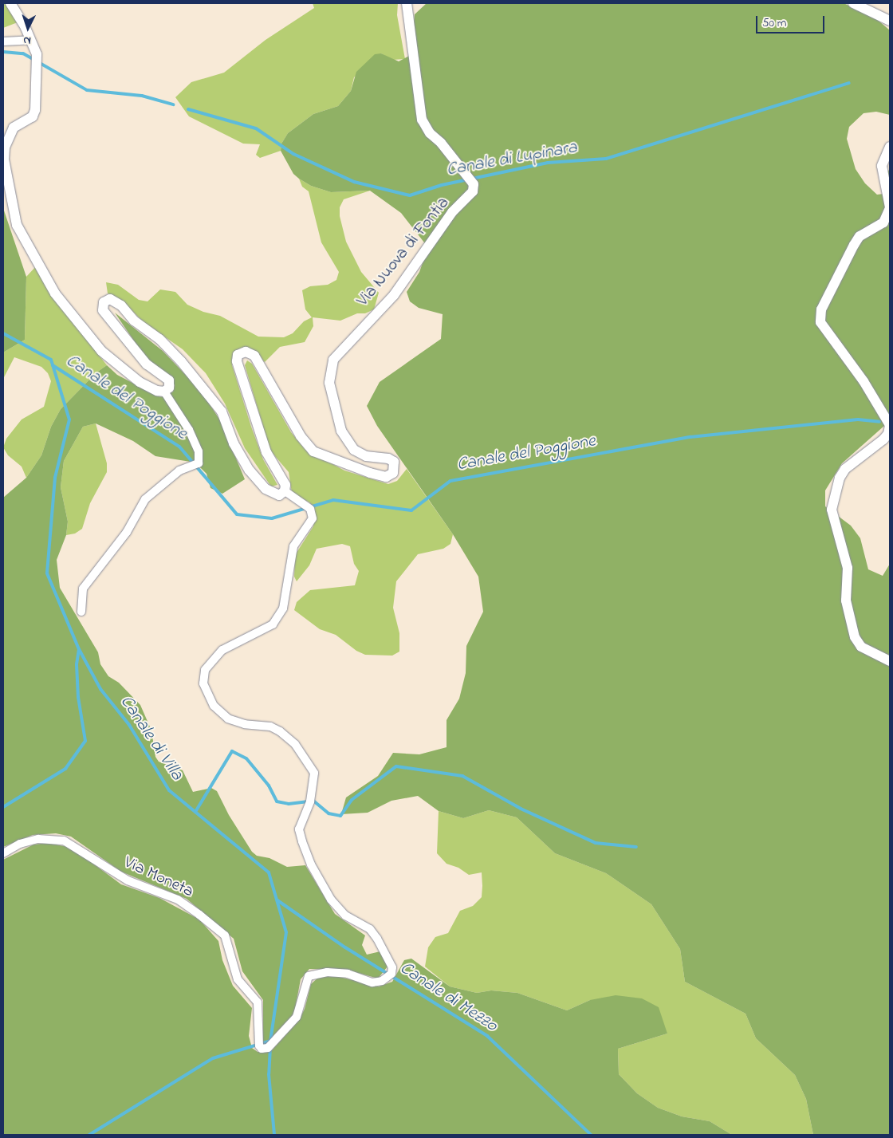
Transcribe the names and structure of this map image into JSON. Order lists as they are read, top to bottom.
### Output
{
  "streets": {
    "street": ["Via Nuova di Fontia", "Via Moneta"]
  },
  "crossings": [
    ["Via Nuova di Fontia", "Via Moneta"]
  ],
  "water": [
    "Canale di Lupinara",
    "Canale del Poggione",
    "Canale di Villa",
    "Canale di Mezzo"
  ],
  "scale_bar": "50 m",
  "north": "bottom"
}
